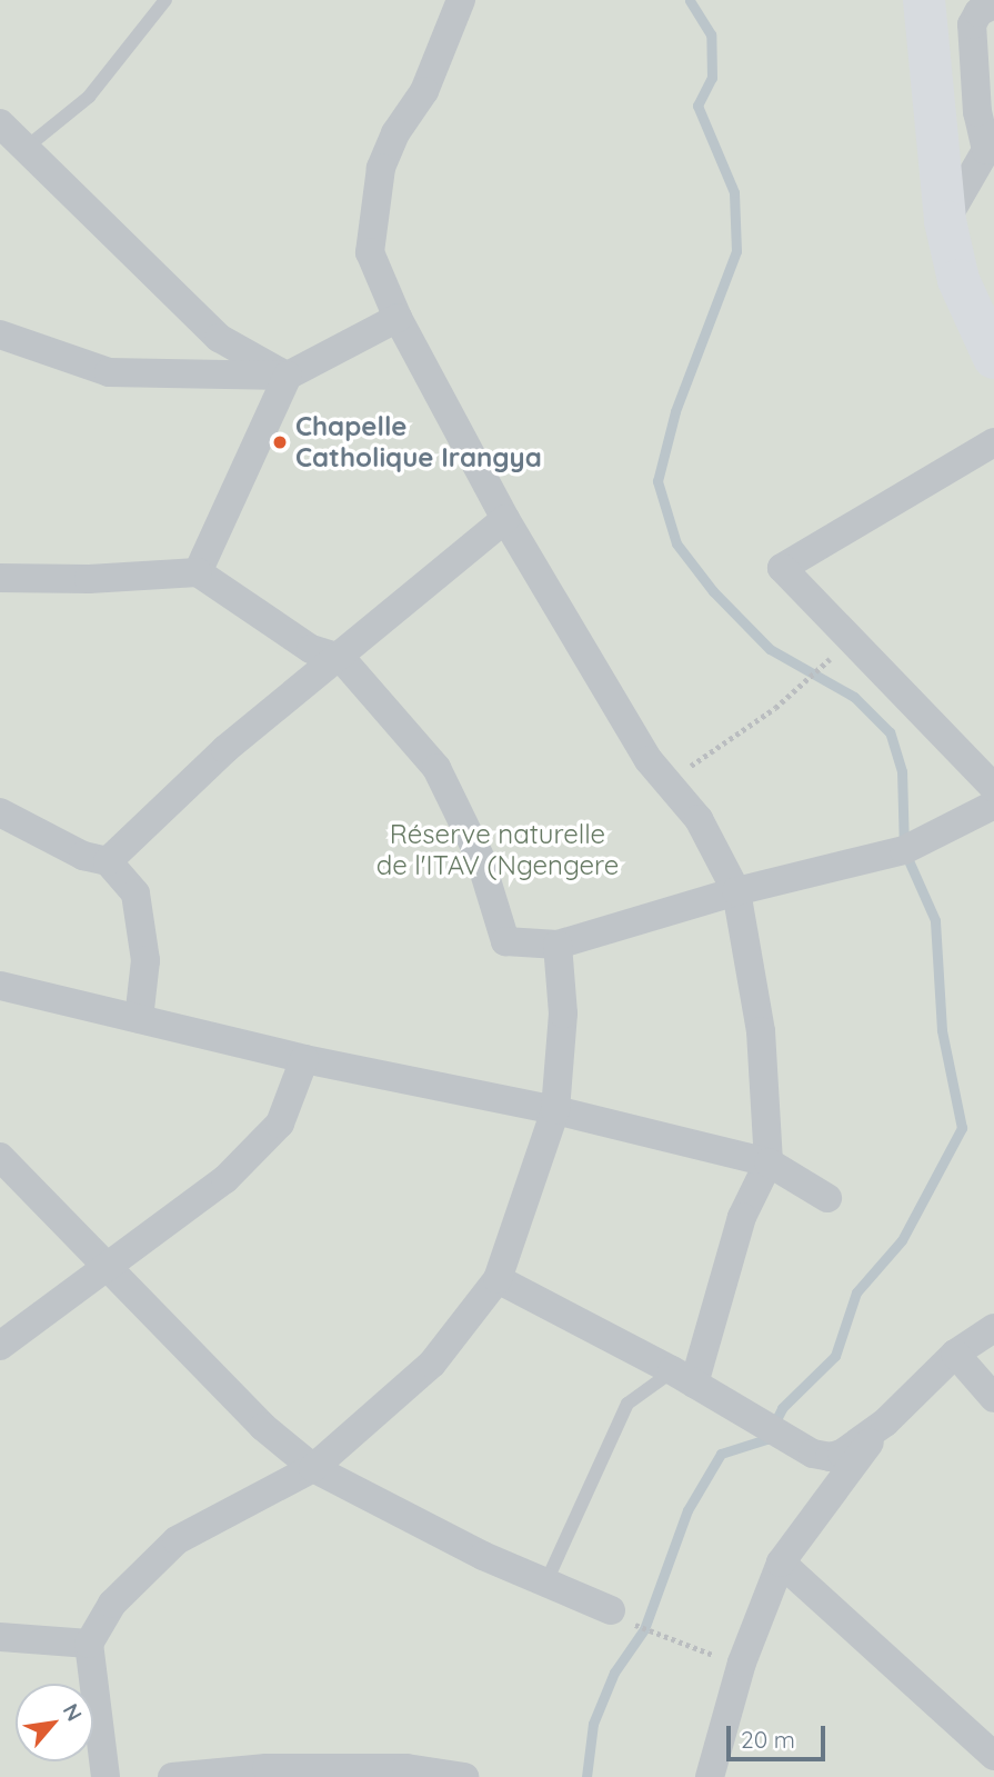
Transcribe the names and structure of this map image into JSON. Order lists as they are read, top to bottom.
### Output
{
  "parks": ["Réserve naturelle de l'ITAV (Ngengere"],
  "places": ["Chapelle Catholique Irangya"],
  "scale_bar": "20 m",
  "north": "top right"
}
